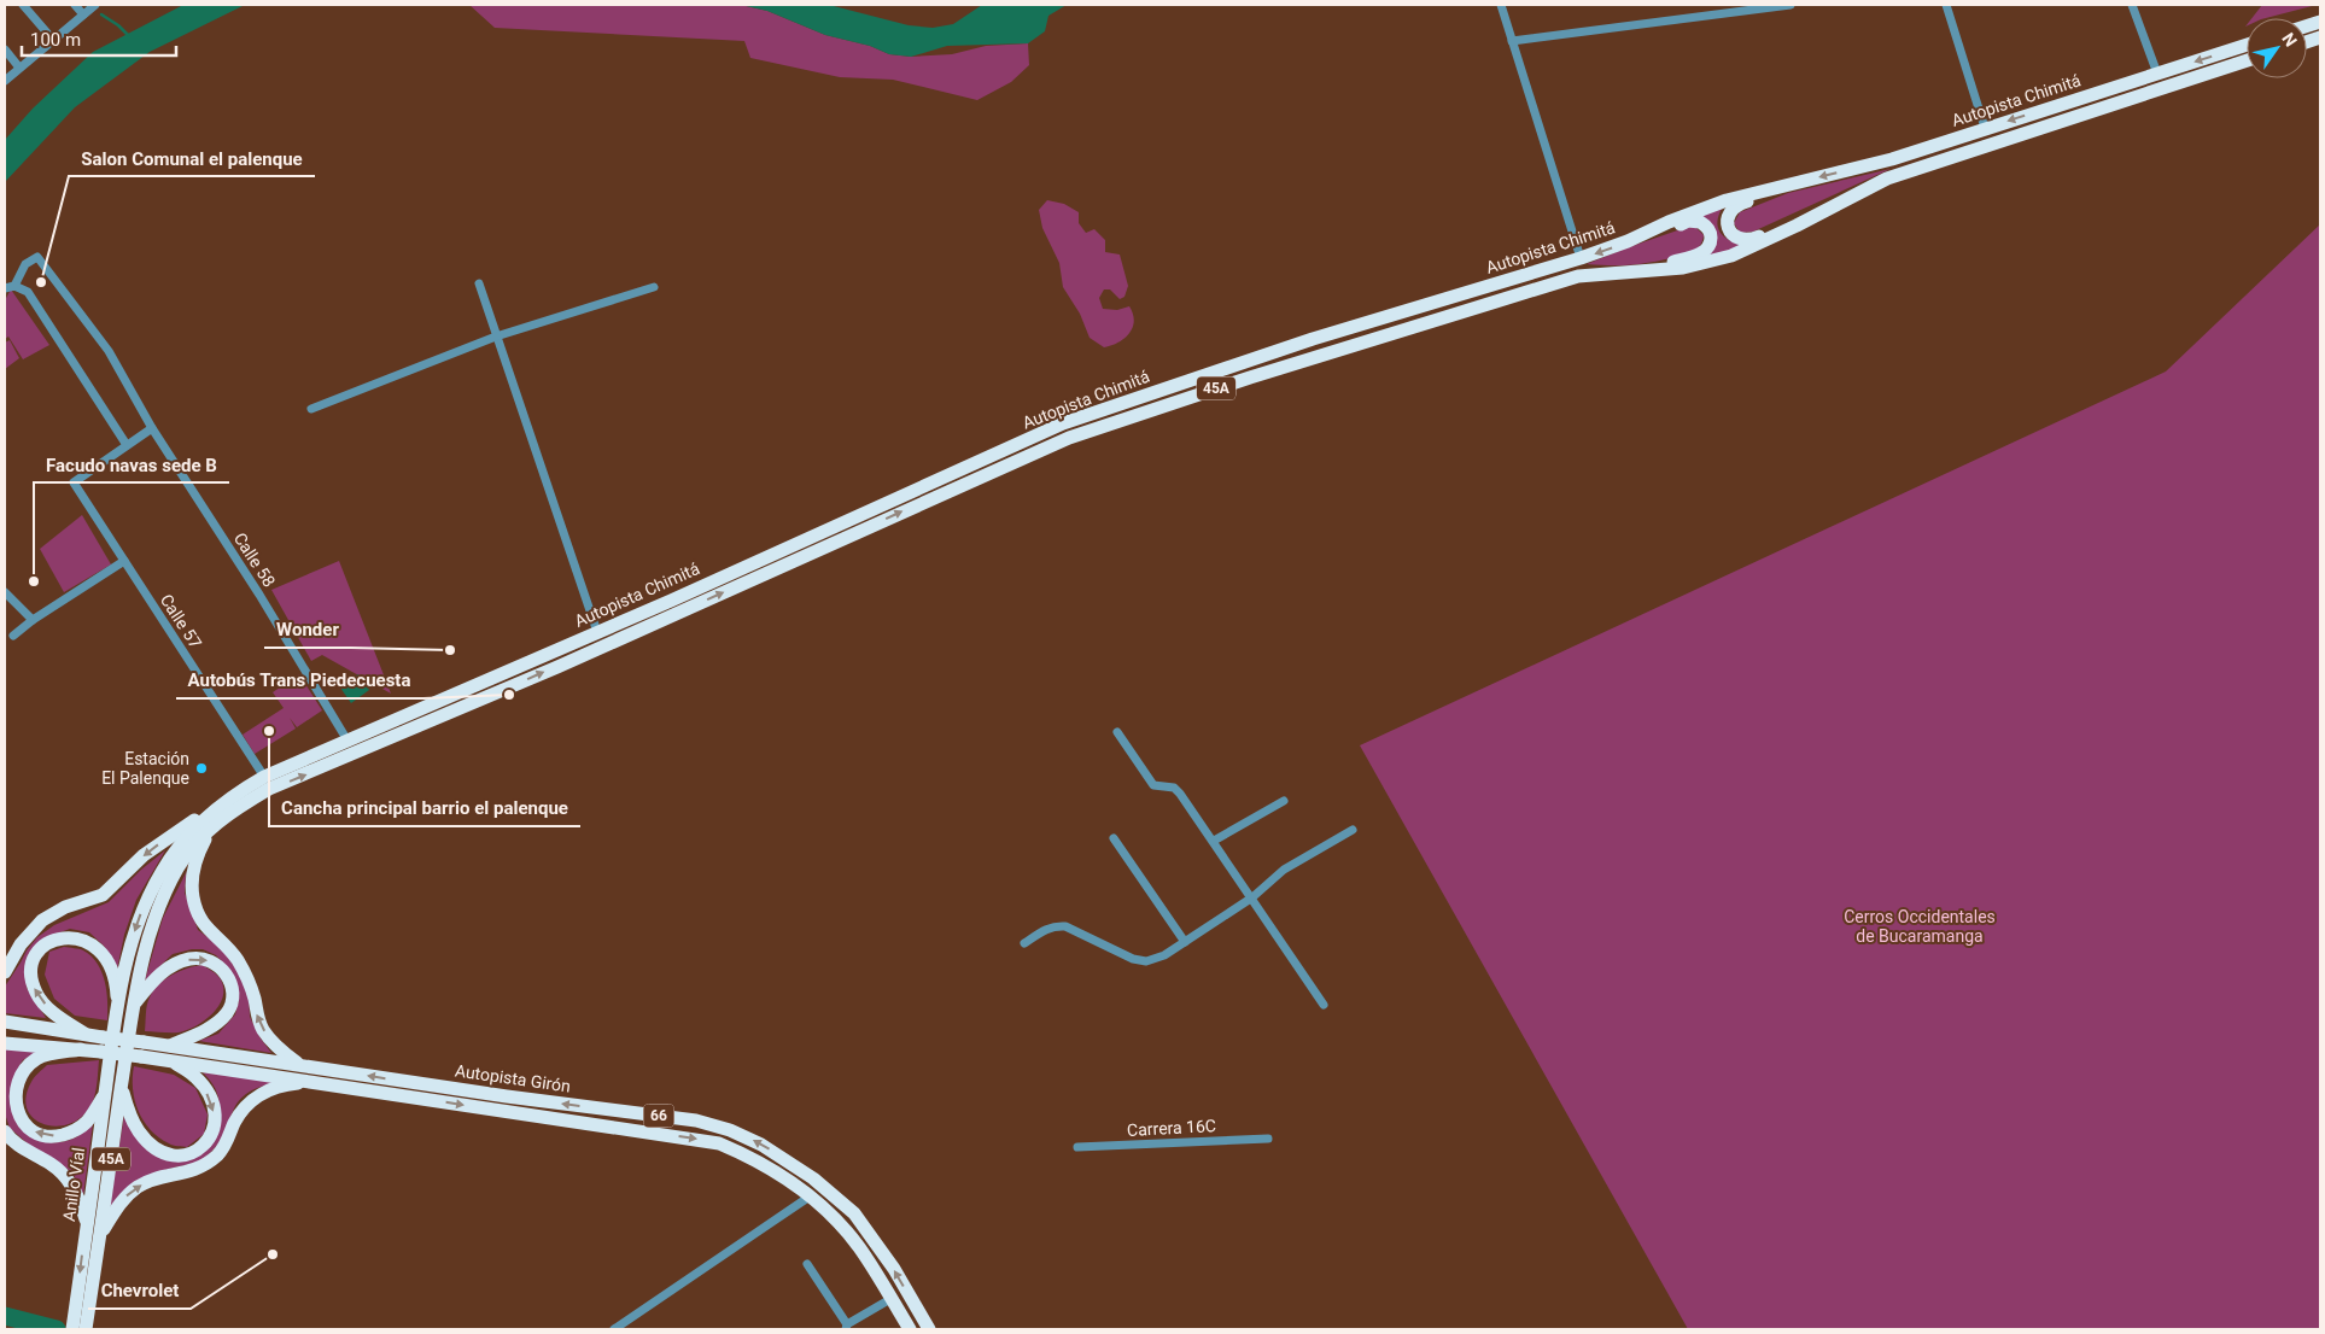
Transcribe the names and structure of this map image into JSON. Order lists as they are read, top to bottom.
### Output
{
  "streets": {
    "highway": [
      "Autopista Chimitá",
      "45A",
      "Autopista Girón",
      "66",
      "Anillo Víal"
    ],
    "street": ["Calle 58", "Calle 57", "Carrera 16C"]
  },
  "crossings": [
    ["Autopista Chimitá", "Calle 58"],
    ["Autopista Chimitá", "Calle 57"],
    ["Autopista Chimitá", "Autopista Girón"],
    ["Autopista Chimitá", "Anillo Víal"],
    ["Autopista Girón", "Anillo Víal"]
  ],
  "parks": ["Cerros Occidentales de Bucaramanga"],
  "places": [
    "Salon Comunal el palenque",
    "Facudo navas sede B",
    "Wonder",
    "Autobús Trans Piedecuesta",
    "Cancha principal barrio el palenque",
    "Estación El Palenque",
    "Chevrolet"
  ],
  "scale_bar": "100 m",
  "north": "top right"
}
